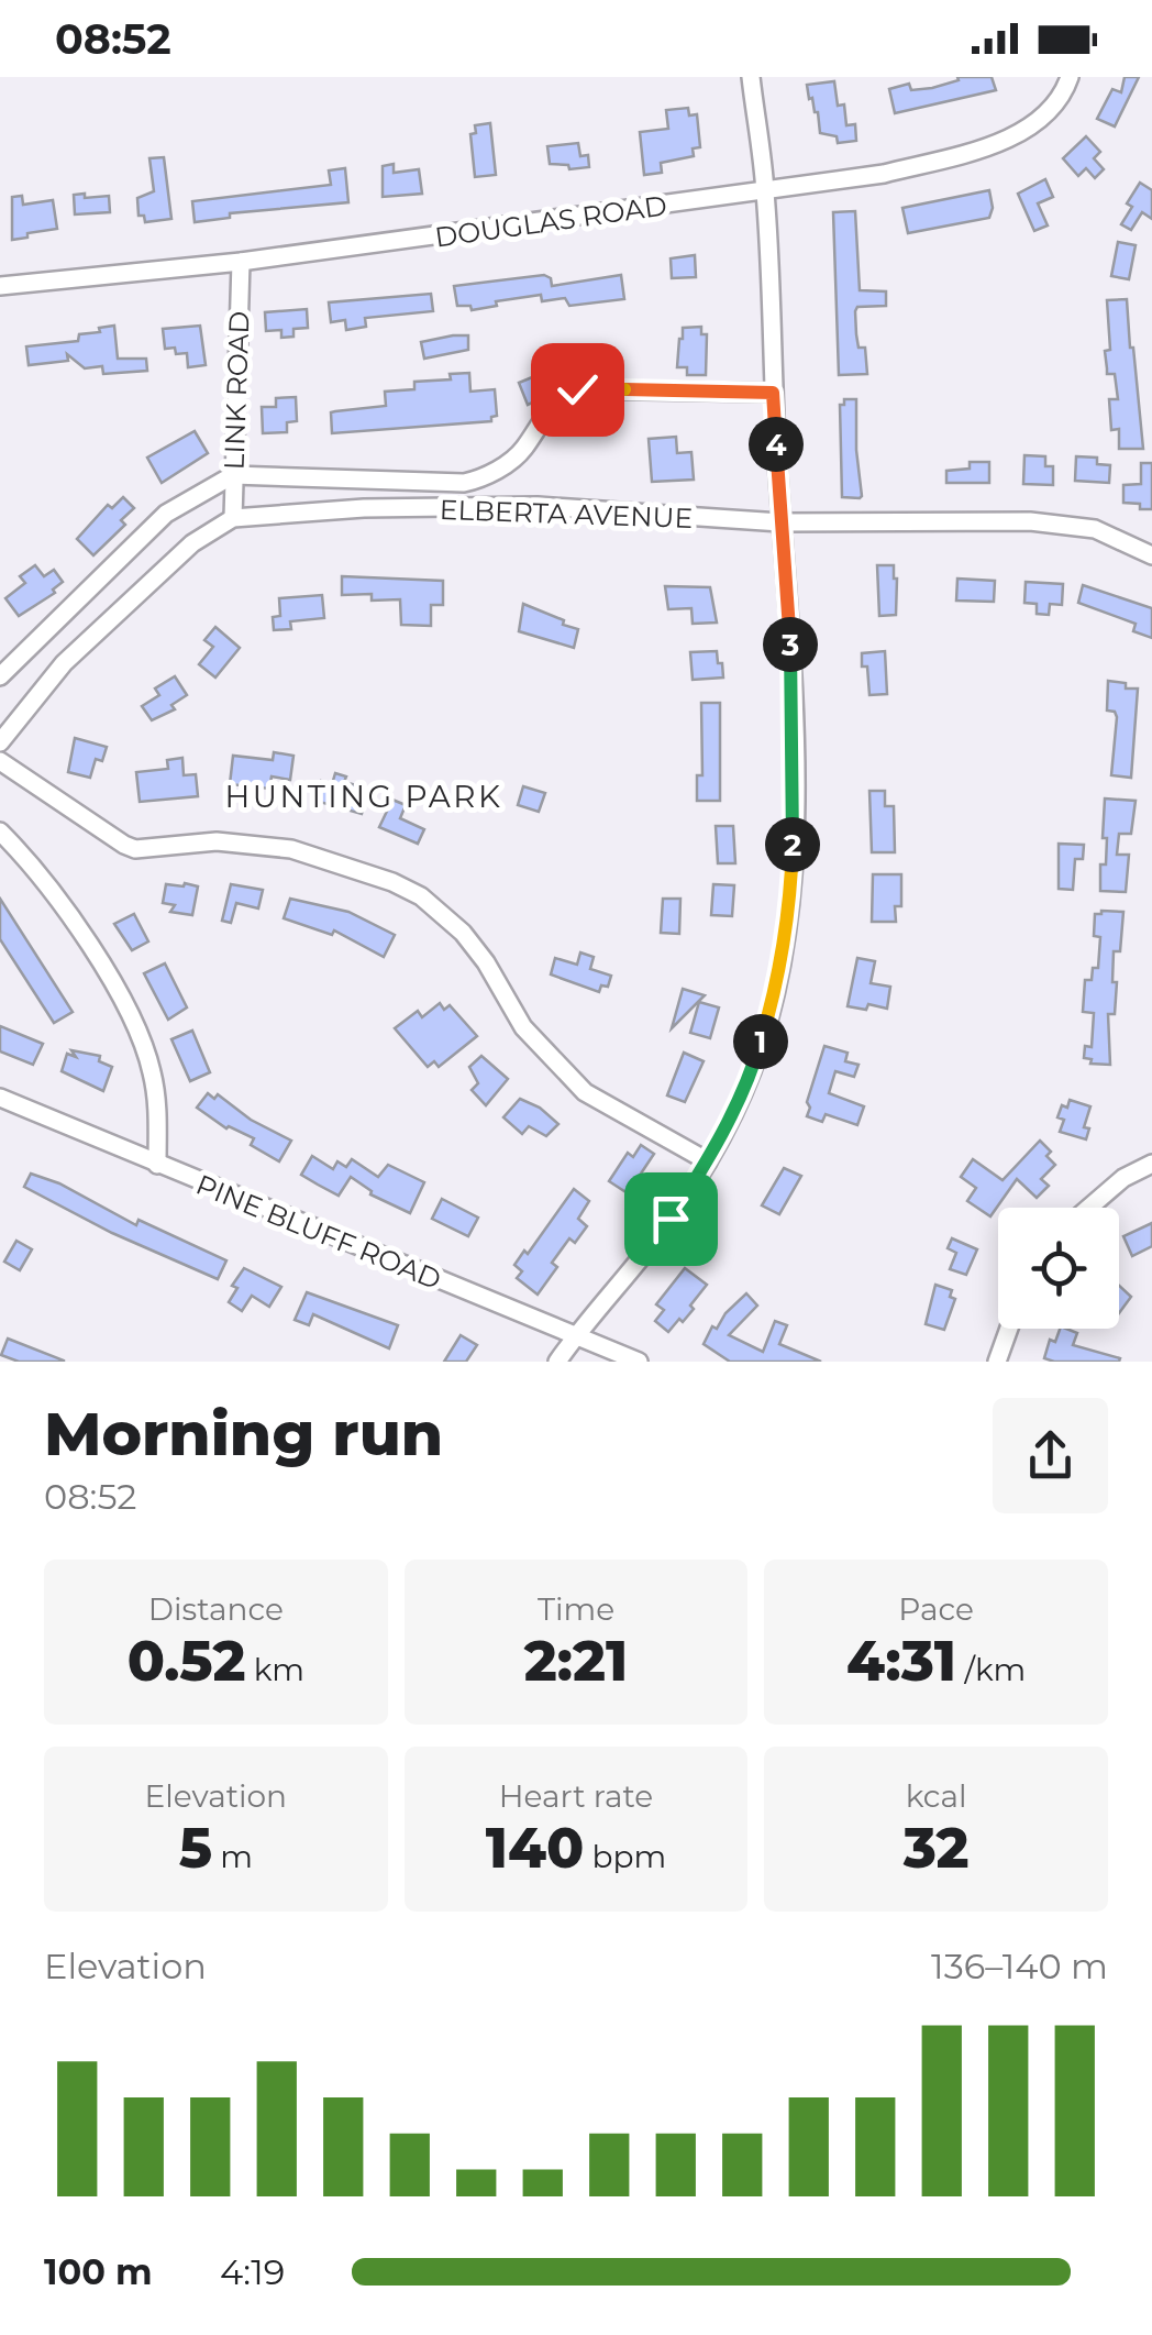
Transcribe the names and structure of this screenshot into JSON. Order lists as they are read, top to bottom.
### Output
{
  "streets": {
    "street": [
      "DOUGLAS ROAD",
      "LINK ROAD",
      "ELBERTA AVENUE",
      "PINE BLUFF ROAD"
    ]
  },
  "crossings": [
    ["DOUGLAS ROAD", "LINK ROAD"],
    ["LINK ROAD", "ELBERTA AVENUE"]
  ],
  "districts": ["HUNTING PARK"],
  "page": {
    "status": "08:52",
    "pins": [
      "4",
      "3",
      "2",
      "1"
    ],
    "heading": ["Morning run", "08:52"],
    "stats": [
      ["Distance", "0.52 km"],
      ["Time", "2:21"],
      ["Pace", "4:31 /km"],
      ["Elevation", "5 m"],
      ["Heart rate", "140 bpm"],
      ["kcal", "32"]
    ],
    "chart": ["Elevation", "136–140 m"],
    "list": [
      {
        "name": "100 m",
        "note": "4:19"
      }
    ]
  }
}
